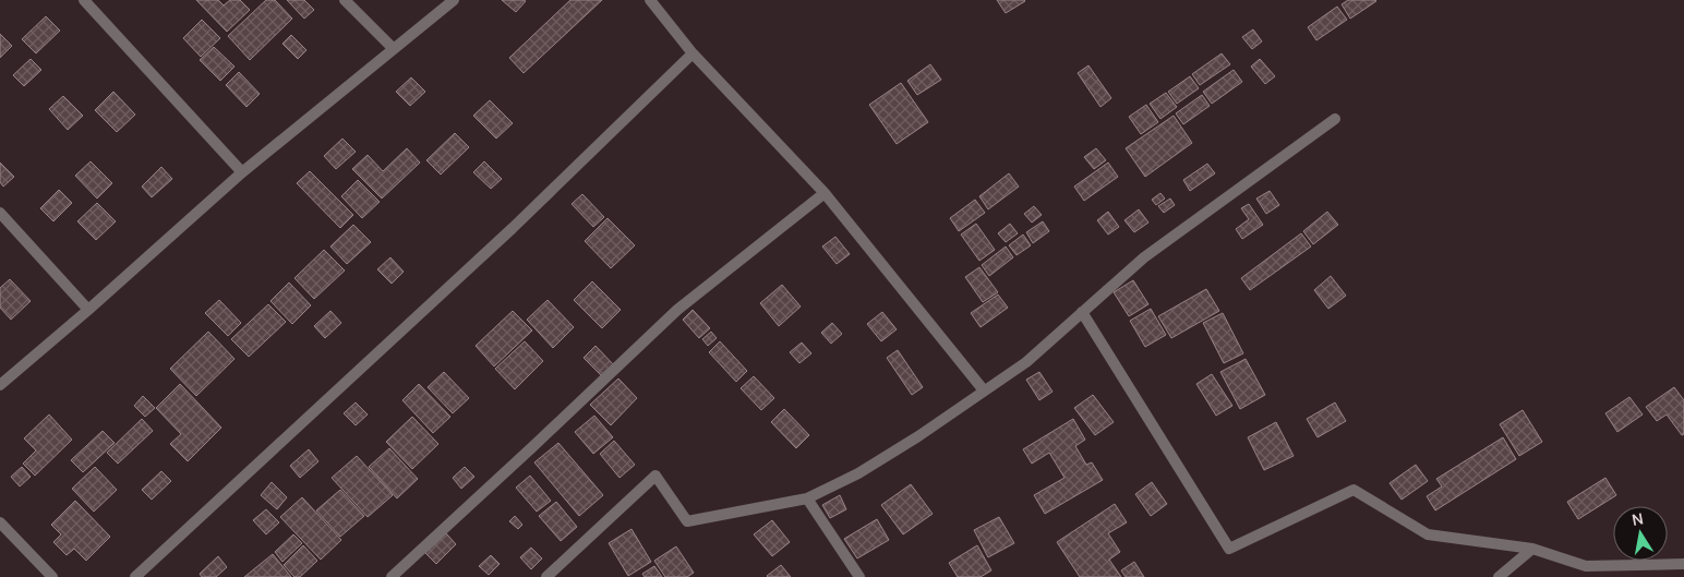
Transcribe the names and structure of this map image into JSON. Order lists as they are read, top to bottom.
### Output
{
  "north": "top"
}
